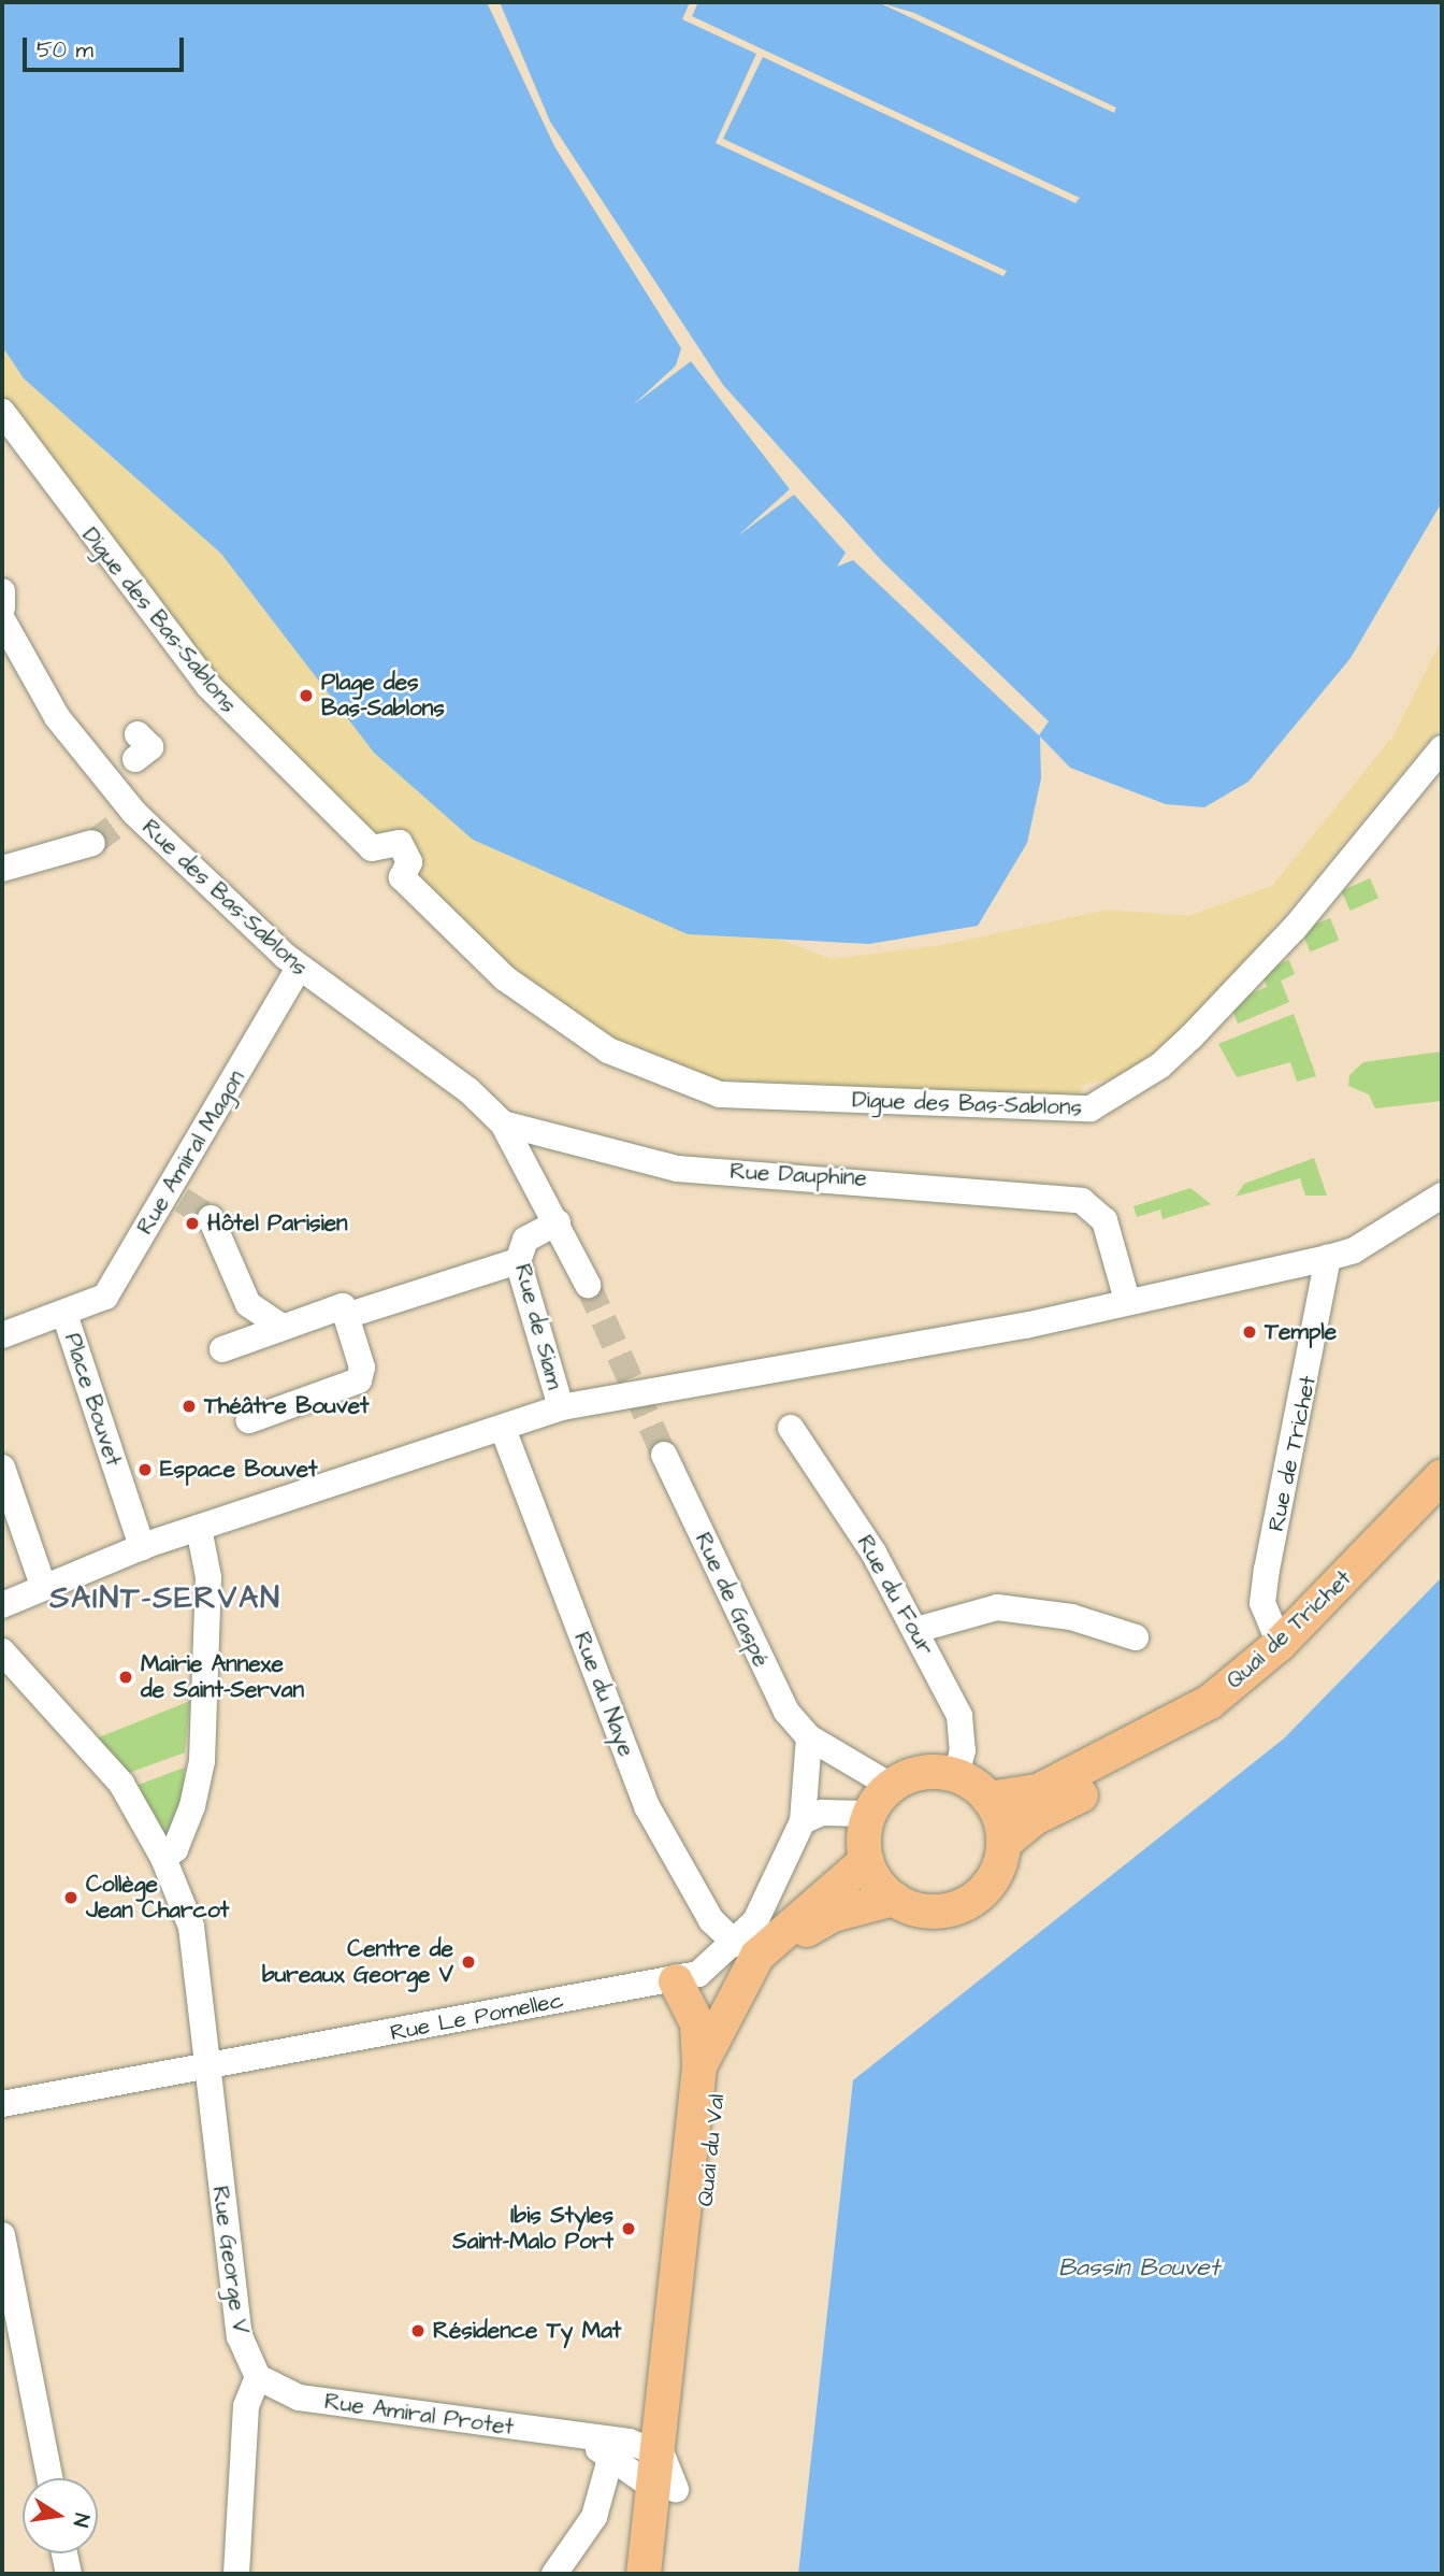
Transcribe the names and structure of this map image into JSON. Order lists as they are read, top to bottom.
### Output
{
  "streets": {
    "main road": ["Quai de Trichet", "Quai du Val"],
    "street": [
      "Digue des Bas-Sablons",
      "Rue des Bas-Sablons",
      "Rue Amiral Magon",
      "Rue Dauphine",
      "Rue de Siam",
      "Place Bouvet",
      "Rue de Trichet",
      "Rue du Four",
      "Rue de Gaspé",
      "Rue du Naye",
      "Rue Le Pomellec",
      "Rue George V",
      "Rue Amiral Protet"
    ]
  },
  "crossings": [
    ["Rue des Bas-Sablons", "Rue Amiral Magon"],
    ["Rue des Bas-Sablons", "Rue Dauphine"],
    ["Rue Amiral Magon", "Place Bouvet"],
    ["Rue de Trichet", "Quai de Trichet"],
    ["Rue du Four", "Rue de Gaspé"],
    ["Rue du Four", "Quai de Trichet"],
    ["Rue du Four", "Quai du Val"],
    ["Rue de Gaspé", "Quai de Trichet"],
    ["Rue de Gaspé", "Quai du Val"],
    ["Quai de Trichet", "Quai du Val"],
    ["Rue du Naye", "Rue Le Pomellec"],
    ["Rue Le Pomellec", "Rue George V"],
    ["Quai du Val", "Rue Amiral Protet"],
    ["Rue George V", "Rue Amiral Protet"]
  ],
  "districts": ["SAINT-SERVAN"],
  "water": ["Bassin Bouvet"],
  "places": [
    "Plage des Bas-Sablons",
    "Hôtel Parisien",
    "Temple",
    "Théâtre Bouvet",
    "Espace Bouvet",
    "Mairie Annexe de Saint-Servan",
    "Collège Jean Charcot",
    "Centre de bureaux George V",
    "Ibis Styles Saint-Malo Port",
    "Résidence Ty Mat"
  ],
  "scale_bar": "50 m",
  "north": "right"
}
